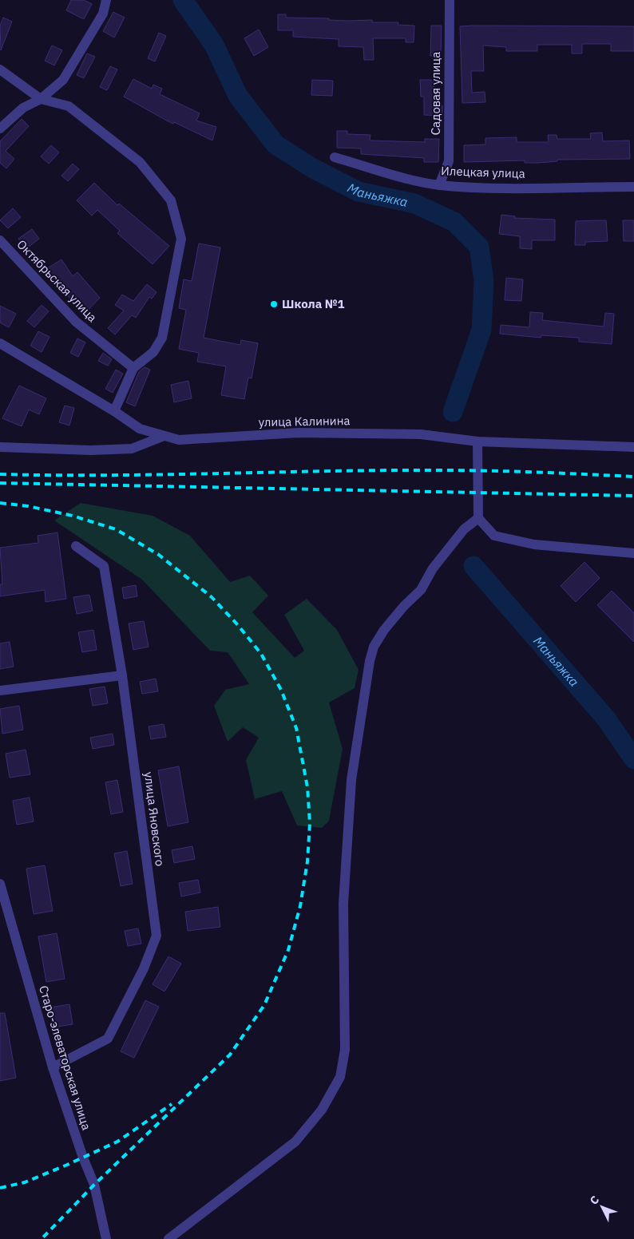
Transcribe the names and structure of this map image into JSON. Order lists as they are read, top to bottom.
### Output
{
  "streets": {
    "street": [
      "Садовая улица",
      "Илецкая улица",
      "Октябрьская улица",
      "улица Калинина",
      "улица Яновского",
      "Старо-элеваторская улица"
    ]
  },
  "crossings": [
    ["Садовая улица", "Илецкая улица"],
    ["улица Яновского", "Старо-элеваторская улица"]
  ],
  "water": ["Маньяжка"],
  "places": ["Школа №1"],
  "north": "top left"
}
